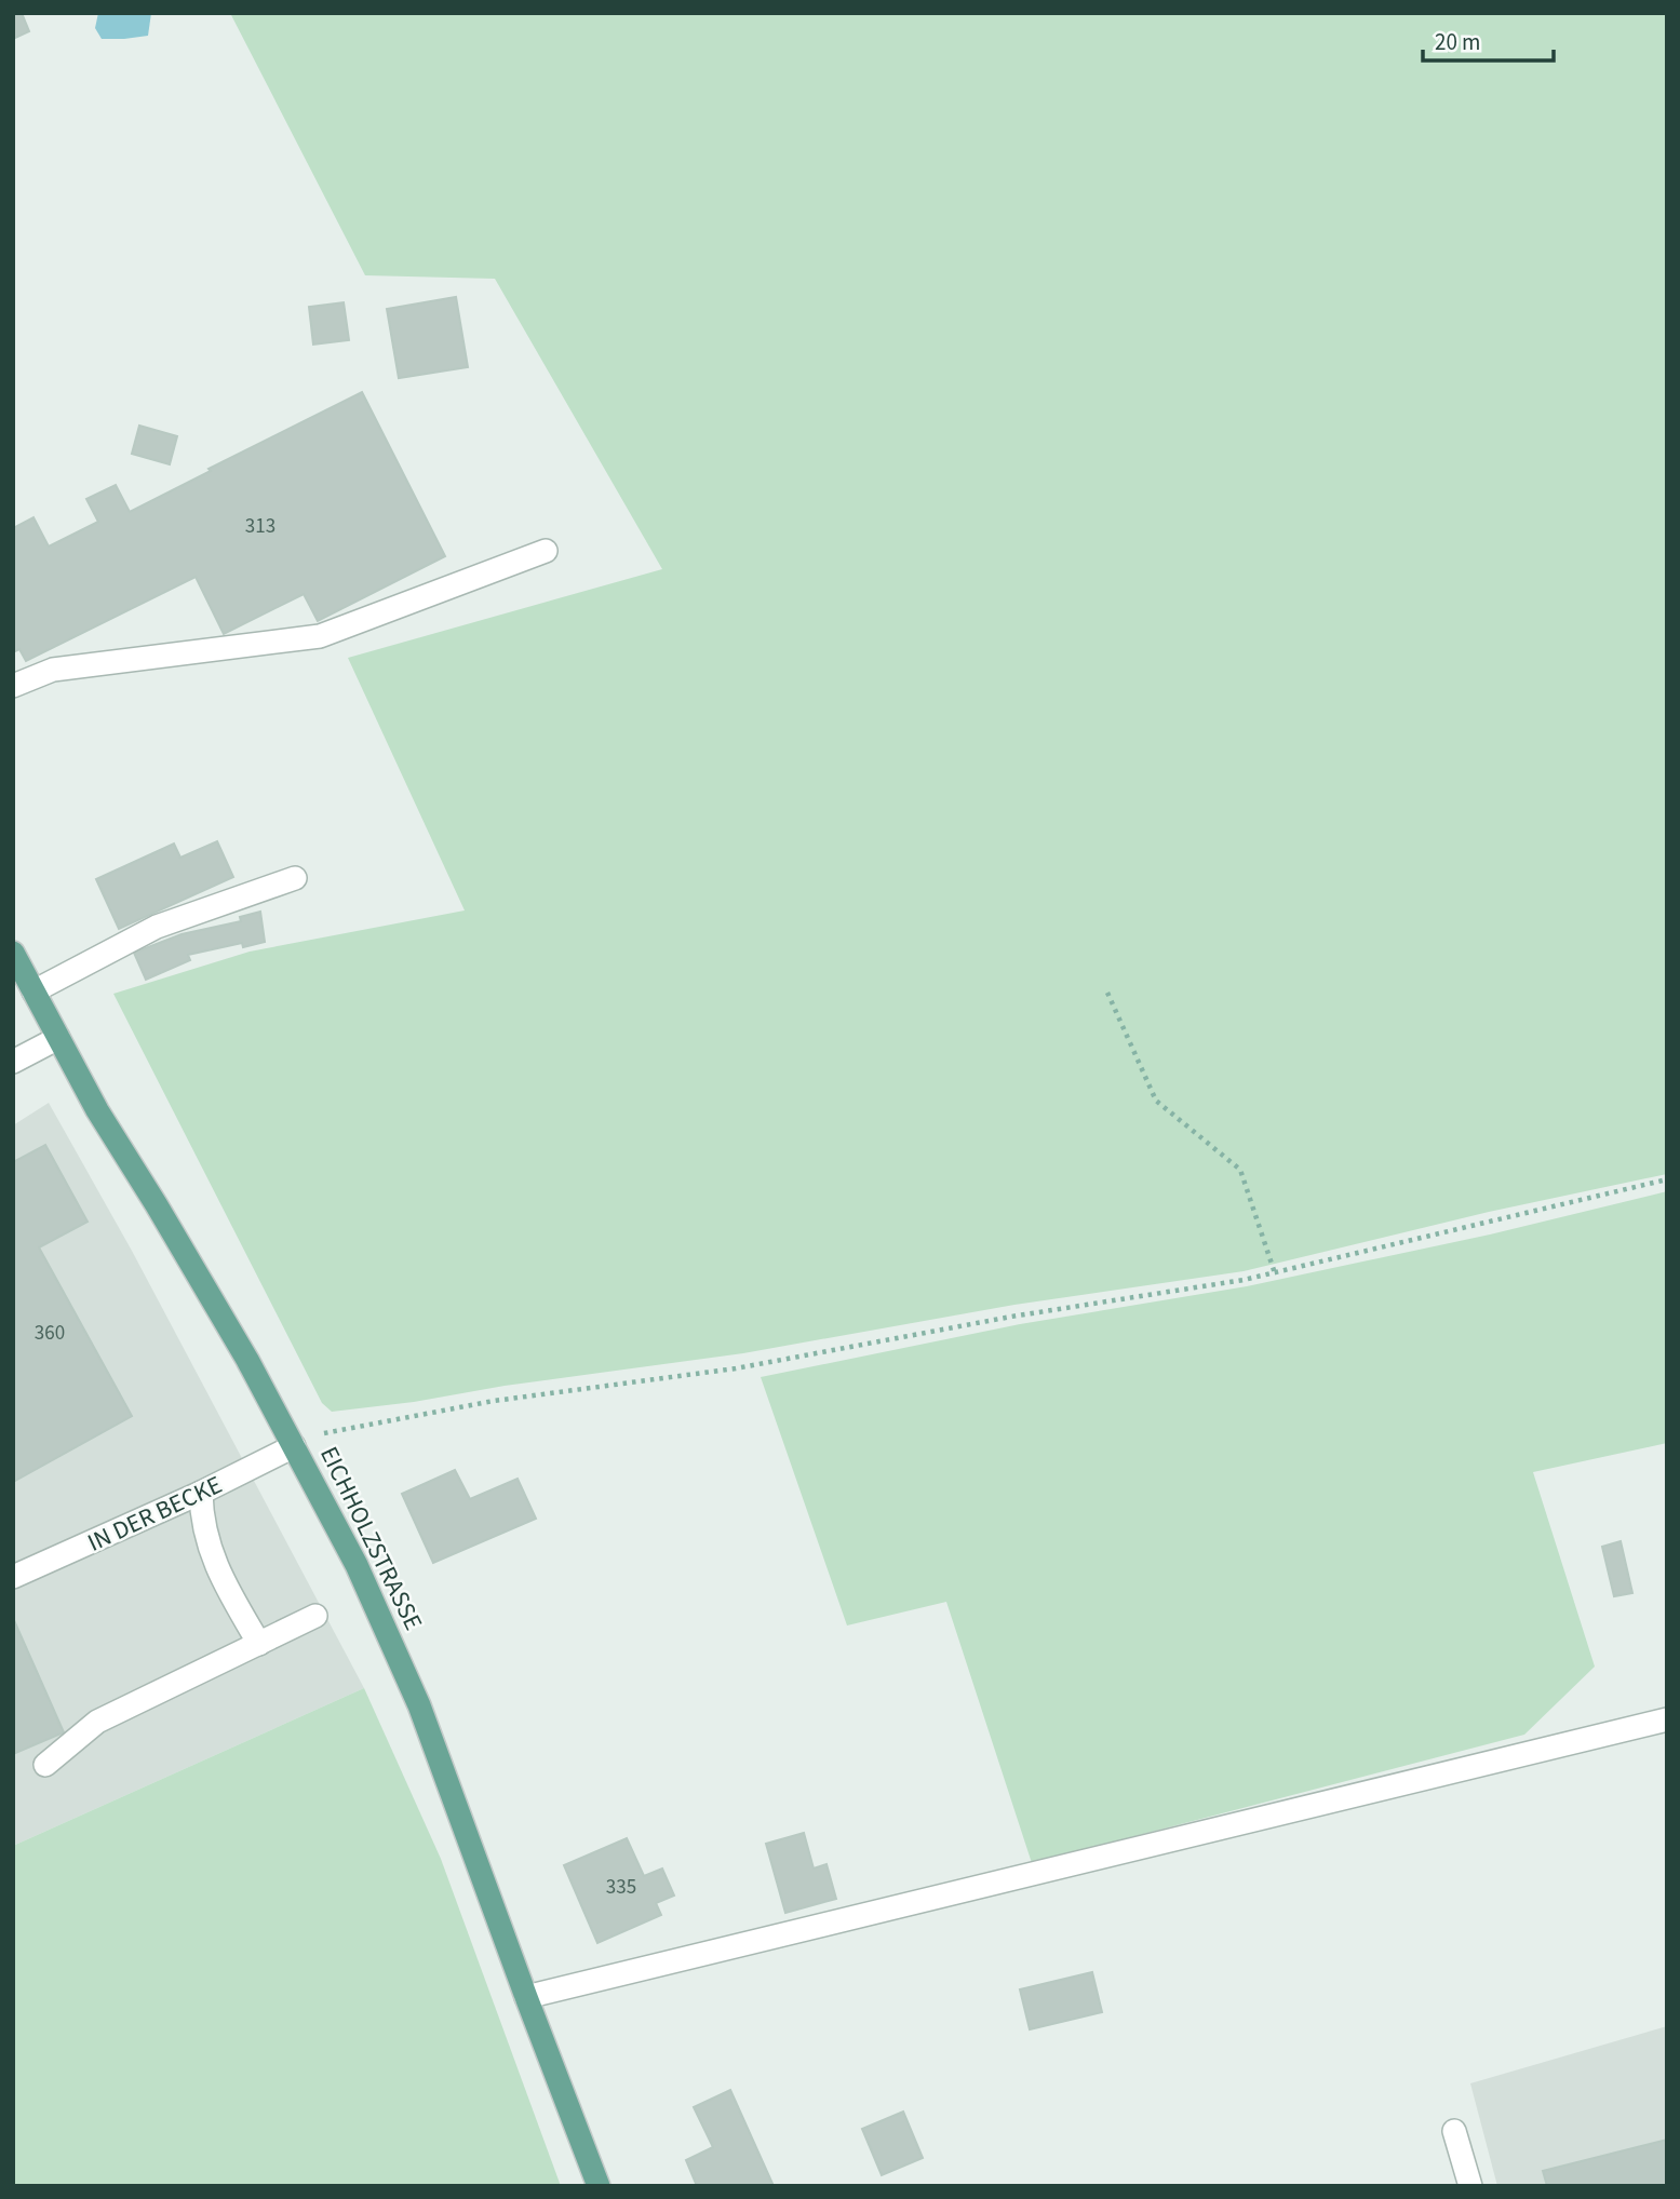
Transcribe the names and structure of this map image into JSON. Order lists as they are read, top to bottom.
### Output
{
  "streets": {
    "main road": ["EICHHOLZSTRASSE"],
    "street": ["IN DER BECKE"]
  },
  "crossings": [
    ["IN DER BECKE", "EICHHOLZSTRASSE"]
  ],
  "house_numbers": ["313", "360", "335"],
  "scale_bar": "20 m"
}
